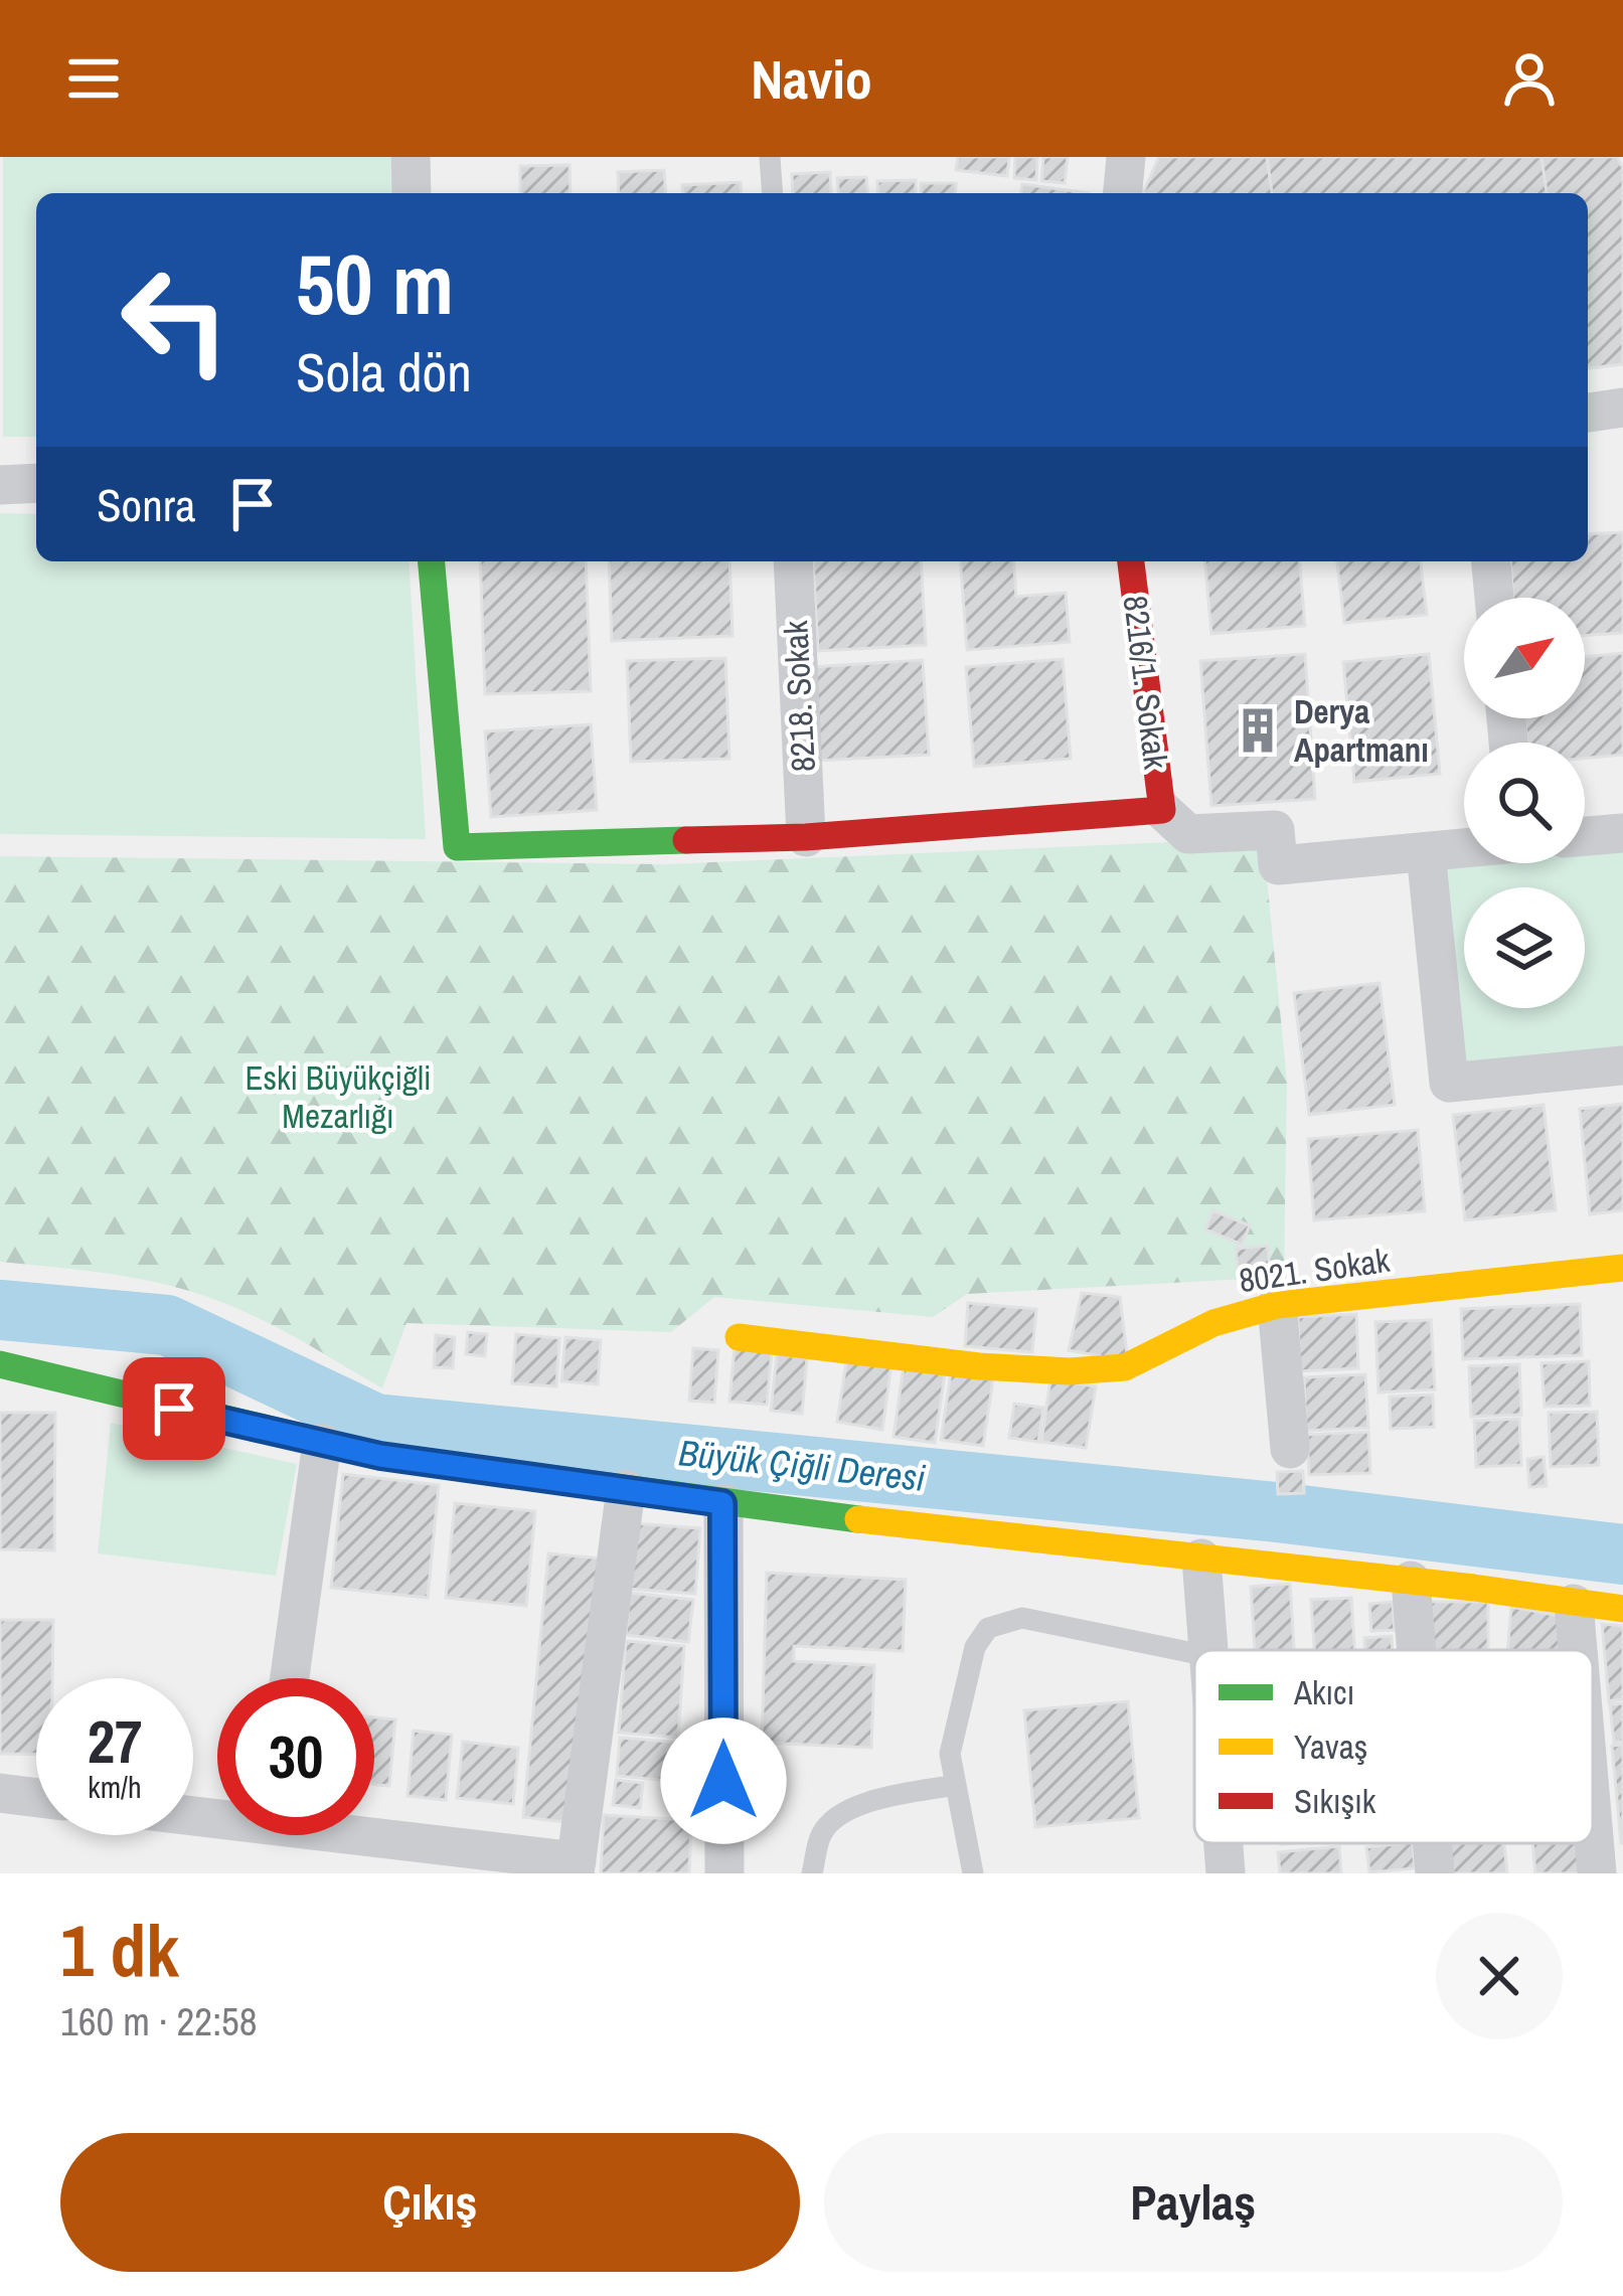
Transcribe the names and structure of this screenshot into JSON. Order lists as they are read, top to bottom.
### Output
{
  "streets": {
    "street": ["8216/1. Sokak", "8218. Sokak", "8021. Sokak"]
  },
  "water": ["Büyük Çiğli Deresi"],
  "parks": ["Eski Büyükçiğli Mezarlığı"],
  "places": {
    "building": ["Derya Apartmanı"]
  },
  "legend": ["Akıcı", "Yavaş", "Sıkışık"],
  "north": "top right",
  "page": {
    "header": "Navio",
    "turn": ["50 m", "Sola dön"],
    "then": "Sonra",
    "speed": "27 km/h",
    "limit": "30",
    "heading": ["1 dk", "160 m · 22:58"],
    "buttons": ["Çıkış", "Paylaş"]
  }
}
